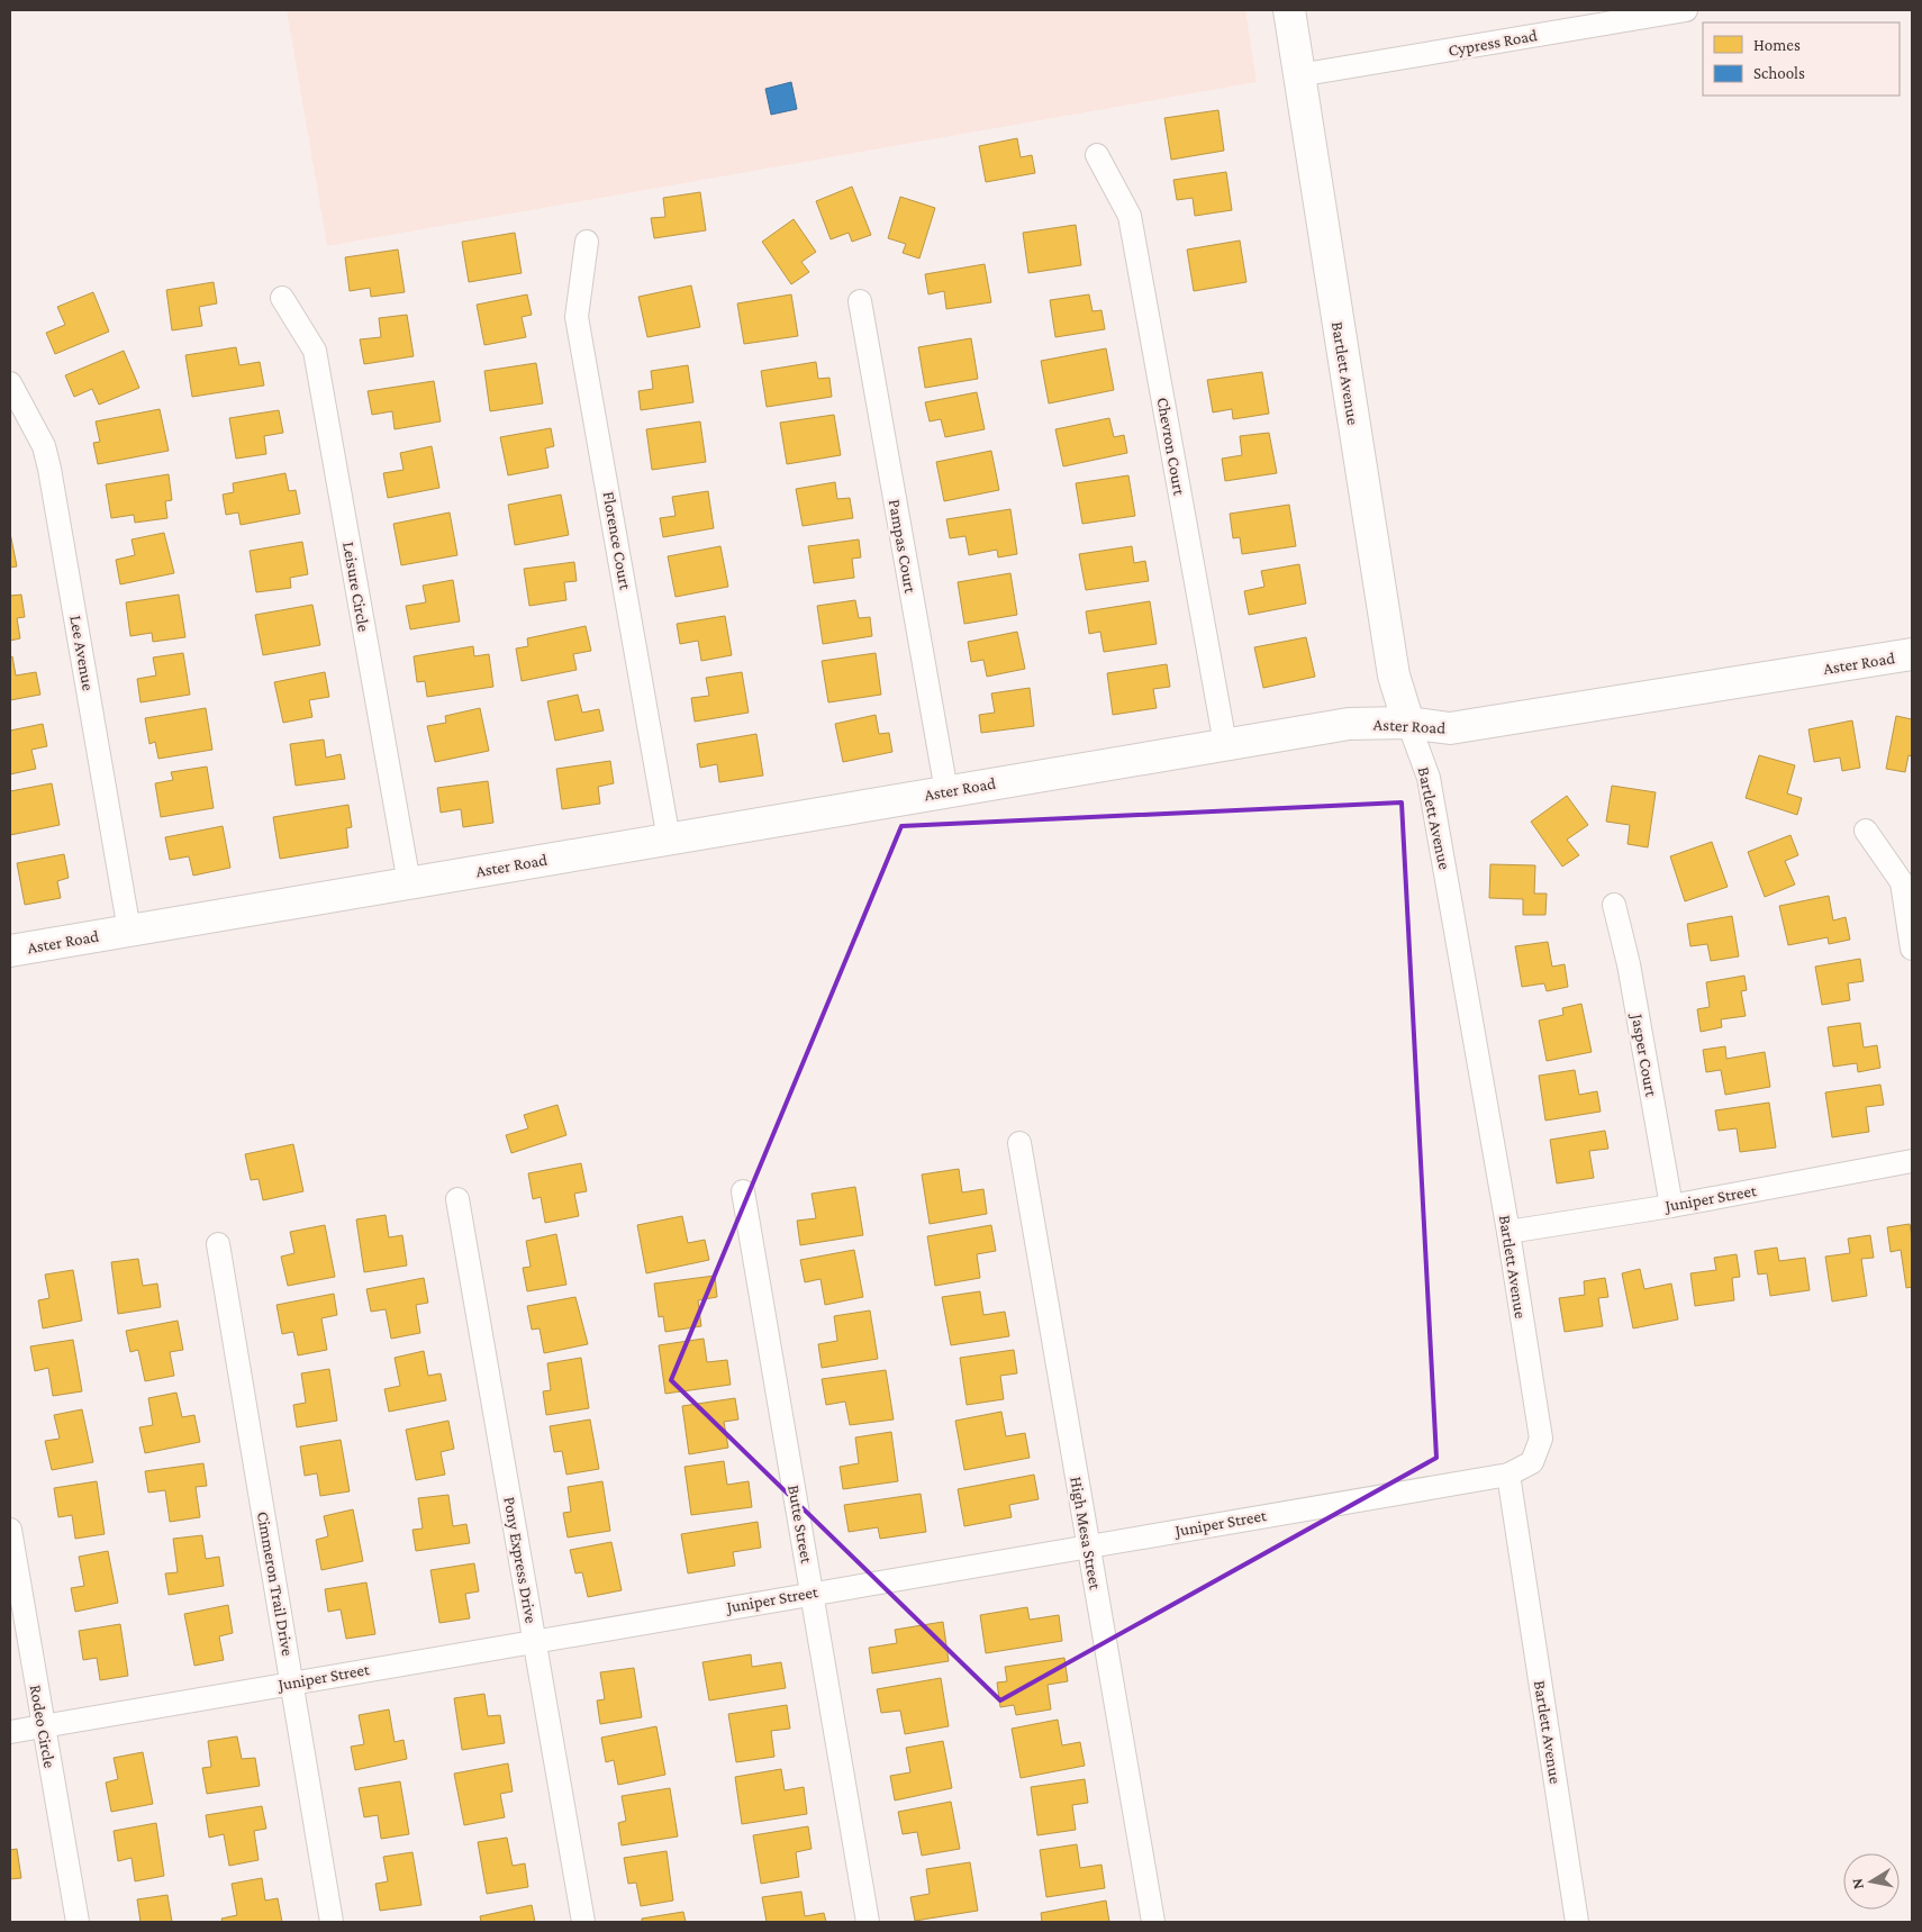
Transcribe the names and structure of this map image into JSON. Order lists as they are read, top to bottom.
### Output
{
  "streets": {
    "main road": ["Bartlett Avenue", "Aster Road"],
    "street": [
      "Cypress Road",
      "Chevron Court",
      "Florence Court",
      "Pampas Court",
      "Leisure Circle",
      "Lee Avenue",
      "Jasper Court",
      "Juniper Street",
      "Butte Street",
      "High Mesa Street",
      "Pony Express Drive",
      "Cimmeron Trail Drive",
      "Rodeo Circle"
    ]
  },
  "crossings": [
    ["Cypress Road", "Bartlett Avenue"],
    ["Bartlett Avenue", "Aster Road"],
    ["Bartlett Avenue", "Juniper Street"],
    ["Chevron Court", "Aster Road"],
    ["Florence Court", "Aster Road"],
    ["Pampas Court", "Aster Road"],
    ["Leisure Circle", "Aster Road"],
    ["Lee Avenue", "Aster Road"],
    ["Jasper Court", "Juniper Street"],
    ["Juniper Street", "Butte Street"],
    ["Juniper Street", "High Mesa Street"],
    ["Juniper Street", "Pony Express Drive"],
    ["Juniper Street", "Cimmeron Trail Drive"],
    ["Juniper Street", "Rodeo Circle"]
  ],
  "legend": ["Homes", "Schools"],
  "north": "left"
}
